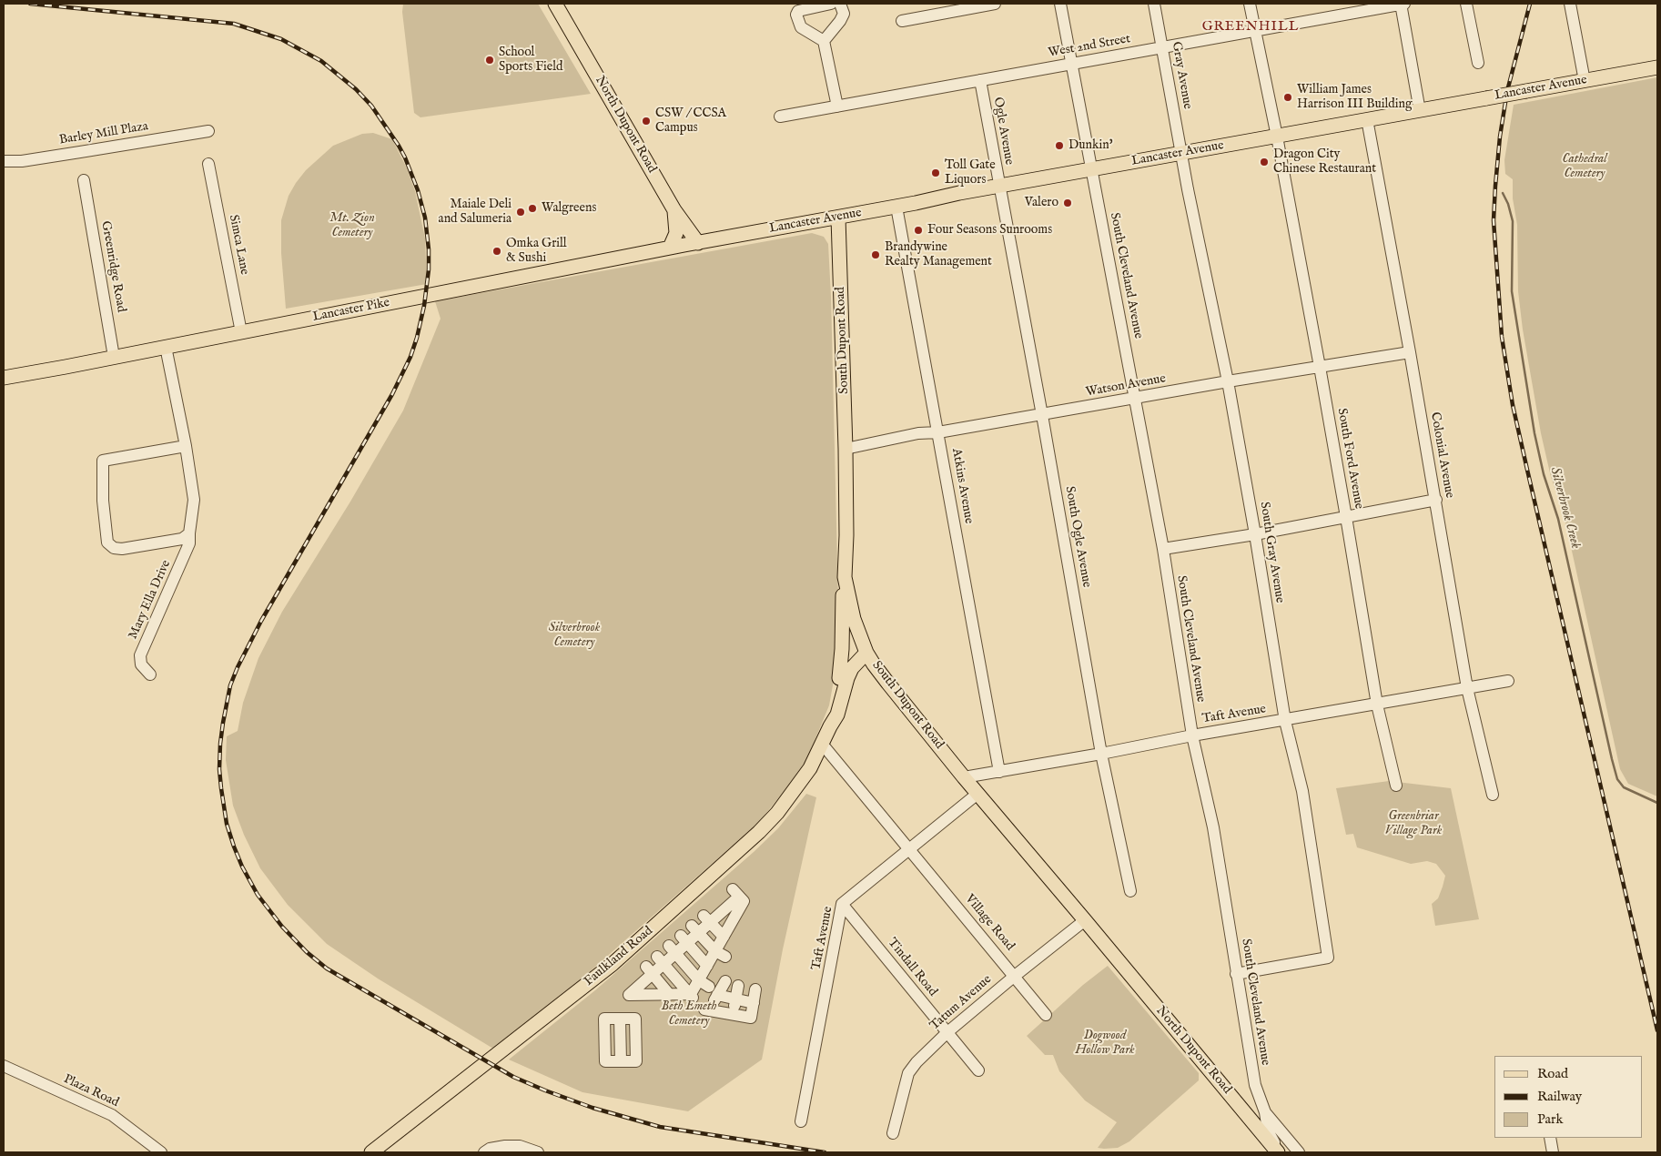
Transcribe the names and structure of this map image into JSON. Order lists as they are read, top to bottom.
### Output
{
  "streets": {
    "main road": [
      "Lancaster Avenue",
      "North Dupont Road",
      "Lancaster Pike",
      "South Dupont Road",
      "Faulkland Road"
    ],
    "street": [
      "West 2nd Street",
      "Gray Avenue",
      "Ogle Avenue",
      "Barley Mill Plaza",
      "Simca Lane",
      "Greenridge Road",
      "South Cleveland Avenue",
      "Watson Avenue",
      "Colonial Avenue",
      "South Ford Avenue",
      "Atkins Avenue",
      "South Ogle Avenue",
      "South Gray Avenue",
      "Mary Ella Drive",
      "Taft Avenue",
      "Village Road",
      "Tindall Road",
      "Tatum Avenue",
      "Plaza Road"
    ]
  },
  "crossings": [
    ["West 2nd Street", "Gray Avenue"],
    ["West 2nd Street", "Ogle Avenue"],
    ["West 2nd Street", "South Cleveland Avenue"],
    ["West 2nd Street", "South Ford Avenue"],
    ["Gray Avenue", "Lancaster Avenue"],
    ["Gray Avenue", "South Gray Avenue"],
    ["Lancaster Avenue", "North Dupont Road"],
    ["Lancaster Avenue", "Ogle Avenue"],
    ["Lancaster Avenue", "South Cleveland Avenue"],
    ["Lancaster Avenue", "Lancaster Pike"],
    ["Lancaster Avenue", "South Dupont Road"],
    ["Lancaster Avenue", "Colonial Avenue"],
    ["Lancaster Avenue", "South Ford Avenue"],
    ["Lancaster Avenue", "Atkins Avenue"],
    ["Lancaster Avenue", "South Ogle Avenue"],
    ["Lancaster Avenue", "South Gray Avenue"],
    ["North Dupont Road", "South Cleveland Avenue"],
    ["North Dupont Road", "Lancaster Pike"],
    ["North Dupont Road", "South Dupont Road"],
    ["Ogle Avenue", "South Ogle Avenue"],
    ["Simca Lane", "Lancaster Pike"],
    ["Greenridge Road", "Lancaster Pike"],
    ["South Cleveland Avenue", "Watson Avenue"],
    ["South Cleveland Avenue", "South Gray Avenue"],
    ["South Cleveland Avenue", "Taft Avenue"],
    ["Lancaster Pike", "Mary Ella Drive"],
    ["South Dupont Road", "Watson Avenue"],
    ["South Dupont Road", "Taft Avenue"],
    ["South Dupont Road", "Faulkland Road"],
    ["South Dupont Road", "Tatum Avenue"],
    ["Watson Avenue", "Colonial Avenue"],
    ["Watson Avenue", "South Ford Avenue"],
    ["Watson Avenue", "Atkins Avenue"],
    ["Watson Avenue", "South Ogle Avenue"],
    ["Watson Avenue", "South Gray Avenue"],
    ["Colonial Avenue", "Taft Avenue"],
    ["South Ford Avenue", "Taft Avenue"],
    ["Atkins Avenue", "Taft Avenue"],
    ["South Ogle Avenue", "Taft Avenue"],
    ["South Gray Avenue", "Taft Avenue"],
    ["Taft Avenue", "Village Road"],
    ["Taft Avenue", "Tindall Road"],
    ["Village Road", "Faulkland Road"],
    ["Village Road", "Tatum Avenue"],
    ["Tindall Road", "Tatum Avenue"]
  ],
  "districts": ["GREENHILL"],
  "water": ["Silverbrook Creek"],
  "parks": [
    "Cathedral Cemetery",
    "Mt. Zion Cemetery",
    "Silverbrook Cemetery",
    "Greenbriar Village Park",
    "Beth Emeth Cemetery",
    "Dogwood Hollow Park"
  ],
  "places": [
    "School Sports Field",
    "William James Harrison III Building",
    "CSW / CCSA Campus",
    "Dunkin'",
    "Dragon City Chinese Restaurant",
    "Toll Gate Liquors",
    "Valero",
    "Walgreens",
    "Maiale Deli and Salumeria",
    "Four Seasons Sunrooms",
    "Omka Grill & Sushi",
    "Brandywine Realty Management"
  ],
  "legend": ["Road", "Railway", "Park"]
}
